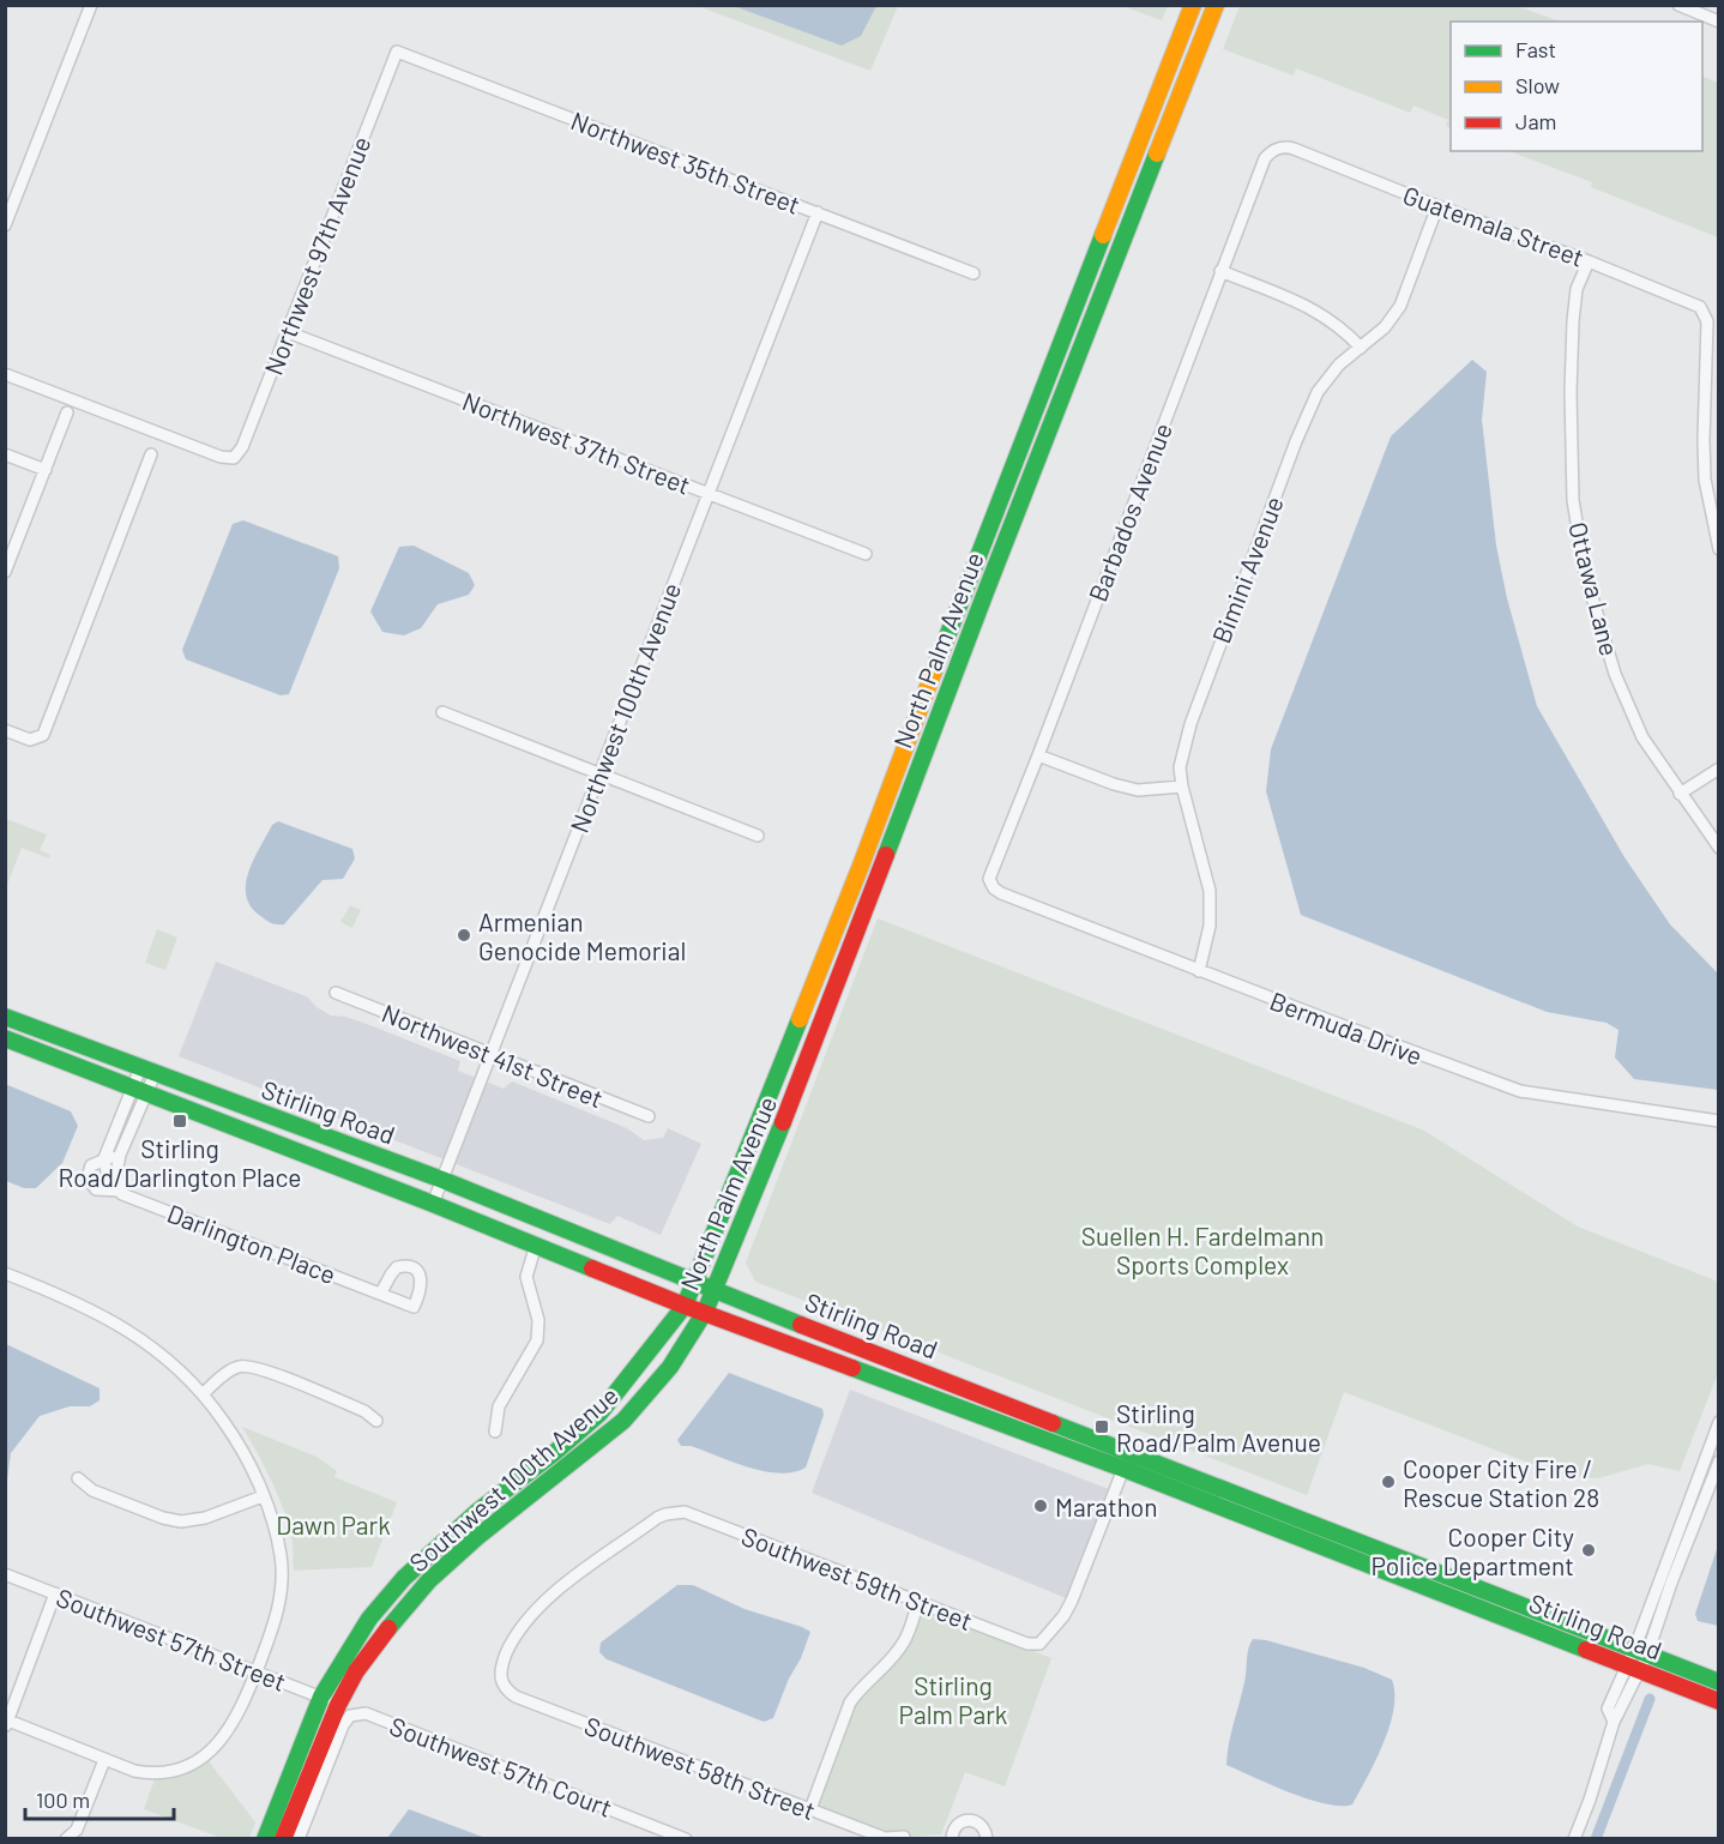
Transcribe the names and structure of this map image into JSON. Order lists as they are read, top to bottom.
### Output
{
  "streets": {
    "main road": ["North Palm Avenue", "Stirling Road", "Southwest 100th Avenue"],
    "street": [
      "Northwest 35th Street",
      "Guatemala Street",
      "Northwest 97th Avenue",
      "Northwest 37th Street",
      "Barbados Avenue",
      "Bimini Avenue",
      "Ottawa Lane",
      "Northwest 100th Avenue",
      "Bermuda Drive",
      "Northwest 41st Street",
      "Darlington Place",
      "Southwest 59th Street",
      "Southwest 57th Street",
      "Southwest 57th Court",
      "Southwest 58th Street"
    ]
  },
  "crossings": [
    ["Northwest 35th Street", "Northwest 97th Avenue"],
    ["Northwest 35th Street", "Northwest 100th Avenue"],
    ["Guatemala Street", "Barbados Avenue"],
    ["Guatemala Street", "Bimini Avenue"],
    ["Guatemala Street", "Ottawa Lane"],
    ["Northwest 97th Avenue", "Northwest 37th Street"],
    ["Northwest 37th Street", "Northwest 100th Avenue"],
    ["Barbados Avenue", "Bermuda Drive"],
    ["Bimini Avenue", "Bermuda Drive"],
    ["North Palm Avenue", "Stirling Road"],
    ["North Palm Avenue", "Southwest 100th Avenue"],
    ["Northwest 100th Avenue", "Northwest 41st Street"],
    ["Northwest 100th Avenue", "Stirling Road"],
    ["Stirling Road", "Southwest 100th Avenue"],
    ["Stirling Road", "Southwest 59th Street"],
    ["Southwest 100th Avenue", "Southwest 57th Street"],
    ["Southwest 59th Street", "Southwest 58th Street"]
  ],
  "parks": ["Suellen H. Fardelmann Sports Complex", "Dawn Park", "Stirling Palm Park"],
  "places": {
    "other": [
      "Armenian Genocide Memorial",
      "Cooper City Fire / Rescue Station 28",
      "Marathon",
      "Cooper City Police Department"
    ],
    "transit": ["Stirling Road/Darlington Place", "Stirling Road/Palm Avenue"]
  },
  "legend": ["Fast", "Slow", "Jam"],
  "scale_bar": "100 m"
}
